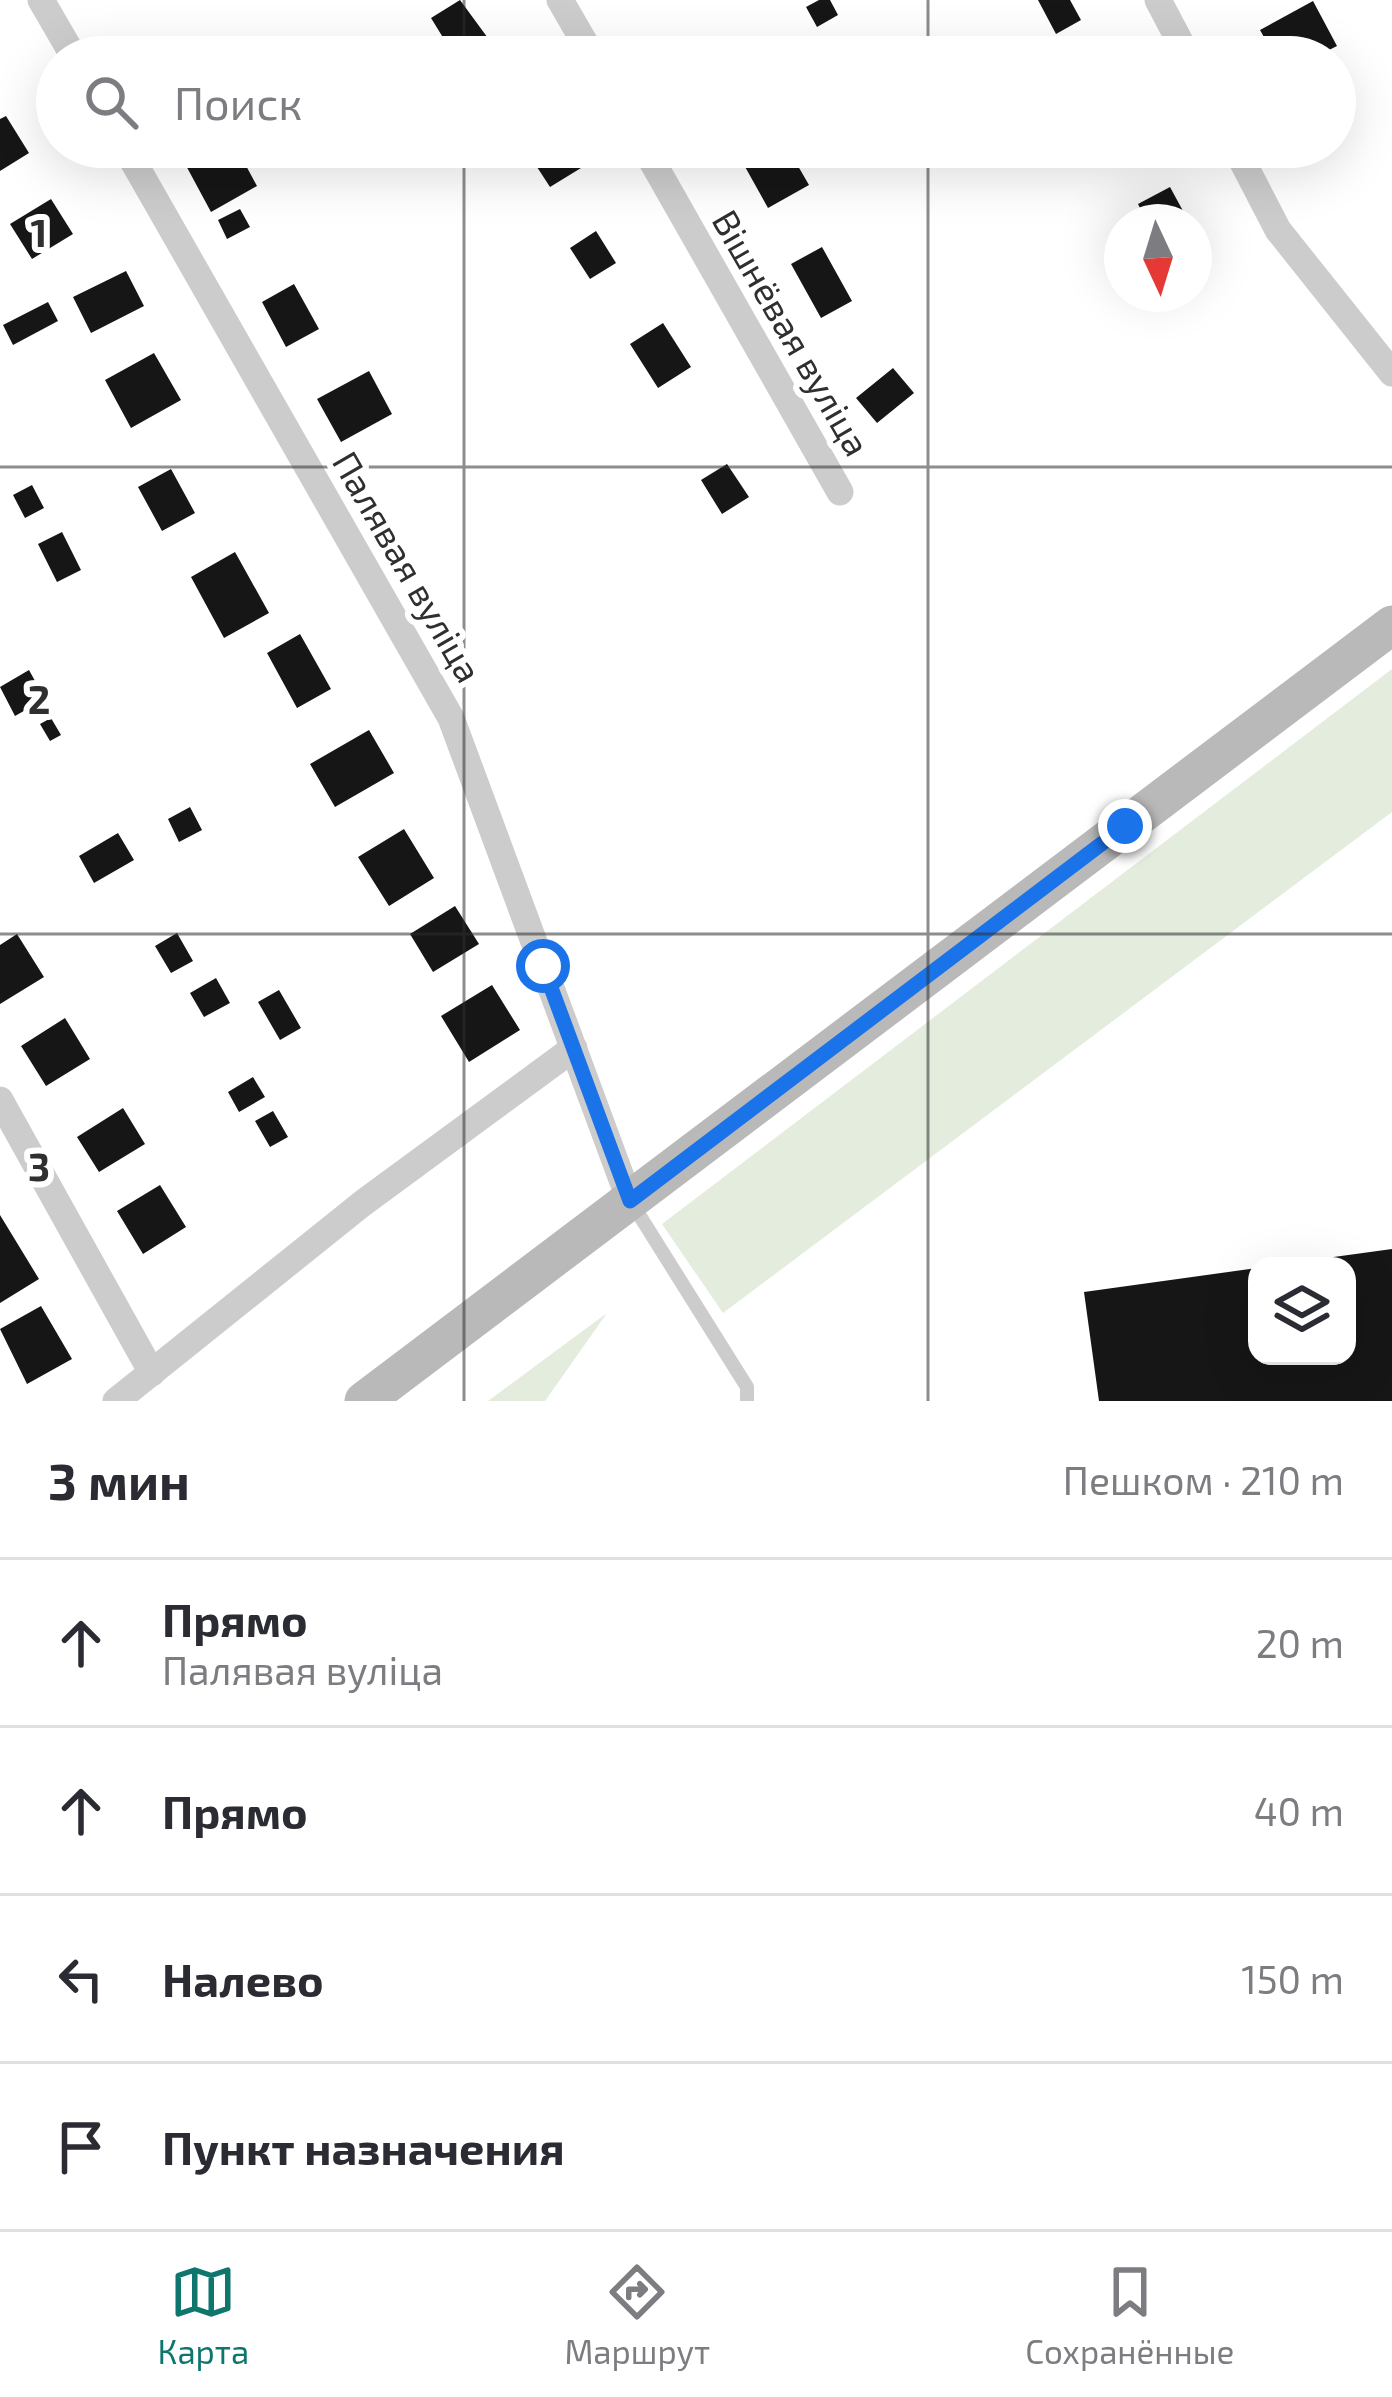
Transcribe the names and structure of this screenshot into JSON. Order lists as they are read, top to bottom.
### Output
{
  "streets": {
    "street": ["Вішнёвая вуліца", "Палявая вуліца"]
  },
  "north": "bottom",
  "page": {
    "search": "Поиск",
    "heading": ["3 мин", "Пешком · 210 m"],
    "list": [
      ["Прямо", "Палявая вуліца", "20 m"],
      ["Прямо", "40 m"],
      ["Налево", "150 m"],
      "Пункт назначения"
    ],
    "nav": ["Карта", "Маршрут", "Сохранённые"]
  },
  "grid": {
    "rows": ["1", "2", "3"]
  }
}
